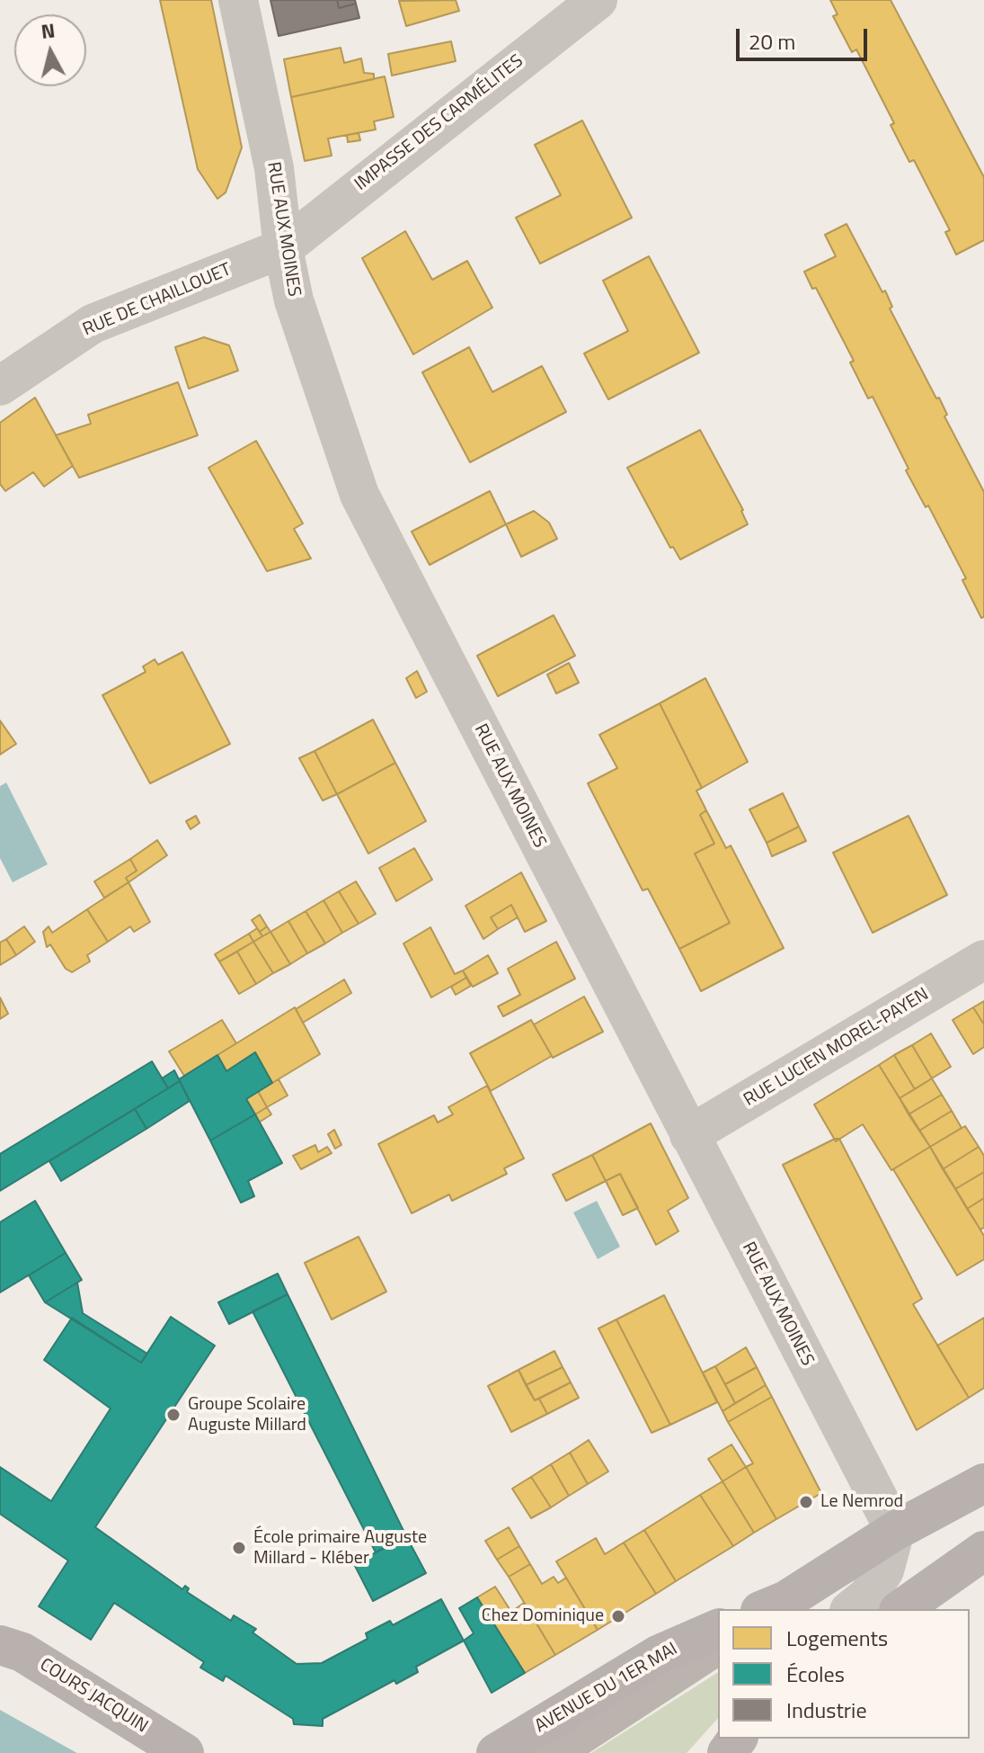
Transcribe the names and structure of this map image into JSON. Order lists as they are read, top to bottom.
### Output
{
  "streets": {
    "main road": ["AVENUE DU 1ER MAI", "COURS JACQUIN"],
    "street": [
      "IMPASSE DES CARMÉLITES",
      "RUE AUX MOINES",
      "RUE DE CHAILLOUET",
      "RUE LUCIEN MOREL-PAYEN"
    ]
  },
  "crossings": [
    ["IMPASSE DES CARMÉLITES", "RUE AUX MOINES"],
    ["IMPASSE DES CARMÉLITES", "RUE DE CHAILLOUET"],
    ["RUE AUX MOINES", "RUE DE CHAILLOUET"],
    ["RUE AUX MOINES", "RUE LUCIEN MOREL-PAYEN"]
  ],
  "places": [
    "Groupe Scolaire Auguste Millard",
    "Le Nemrod",
    "École primaire Auguste Millard - Kléber",
    "Chez Dominique"
  ],
  "legend": ["Logements", "Écoles", "Industrie"],
  "scale_bar": "20 m",
  "north": "top"
}
